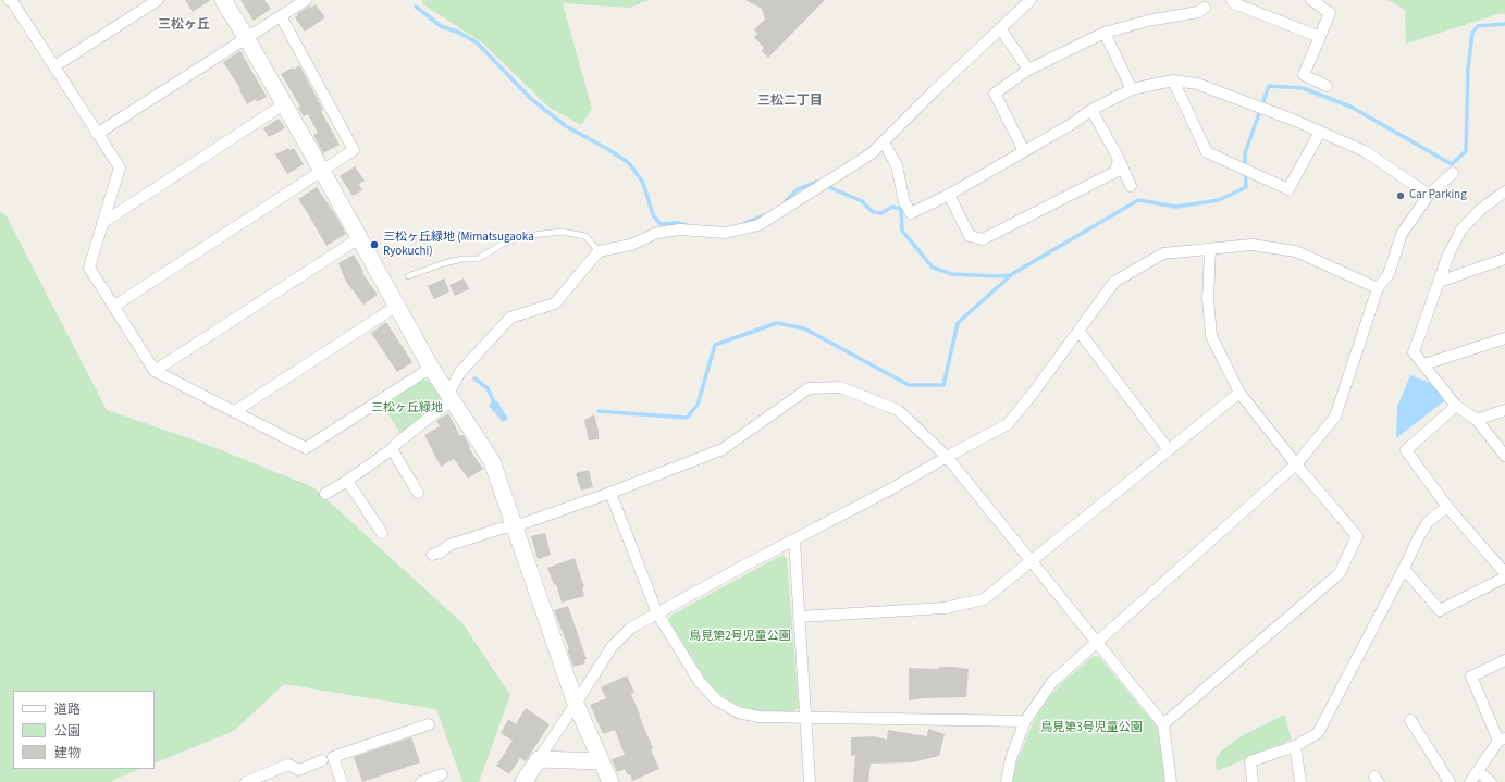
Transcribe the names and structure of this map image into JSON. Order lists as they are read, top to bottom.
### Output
{
  "districts": ["三松ヶ丘", "三松二丁目"],
  "parks": ["三松ヶ丘緑地", "鳥見第2号児童公園", "鳥見第3号児童公園"],
  "places": ["Car Parking", "三松ヶ丘緑地 (Mimatsugaoka Ryokuchi)"],
  "legend": ["道路", "公園", "建物"]
}
